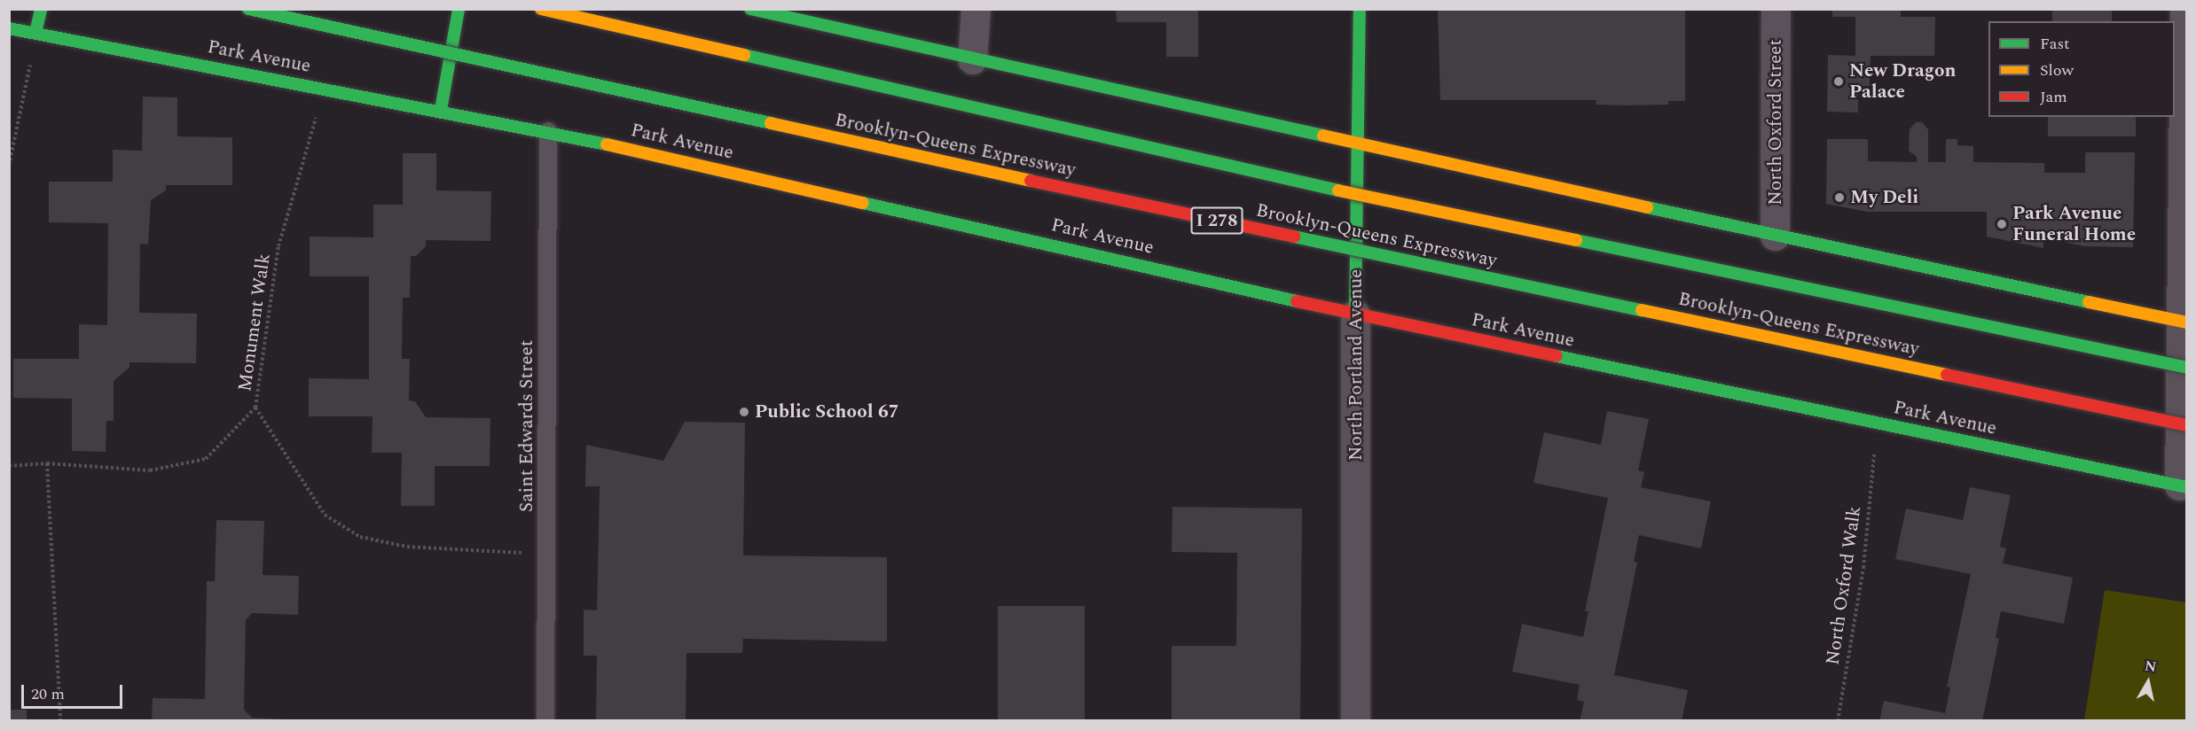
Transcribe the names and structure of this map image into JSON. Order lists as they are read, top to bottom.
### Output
{
  "streets": {
    "main road": [
      "Park Avenue",
      "Brooklyn-Queens Expressway",
      "I 278",
      "North Portland Avenue"
    ],
    "street": ["North Oxford Street"],
    "lane": ["Saint Edwards Street"],
    "path": ["Monument Walk", "North Oxford Walk"]
  },
  "crossings": [
    ["Park Avenue", "North Portland Avenue"],
    ["Park Avenue", "Saint Edwards Street"]
  ],
  "places": [
    "New Dragon Palace",
    "My Deli",
    "Park Avenue Funeral Home",
    "Public School 67"
  ],
  "legend": ["Fast", "Slow", "Jam"],
  "scale_bar": "20 m",
  "north": "top"
}
